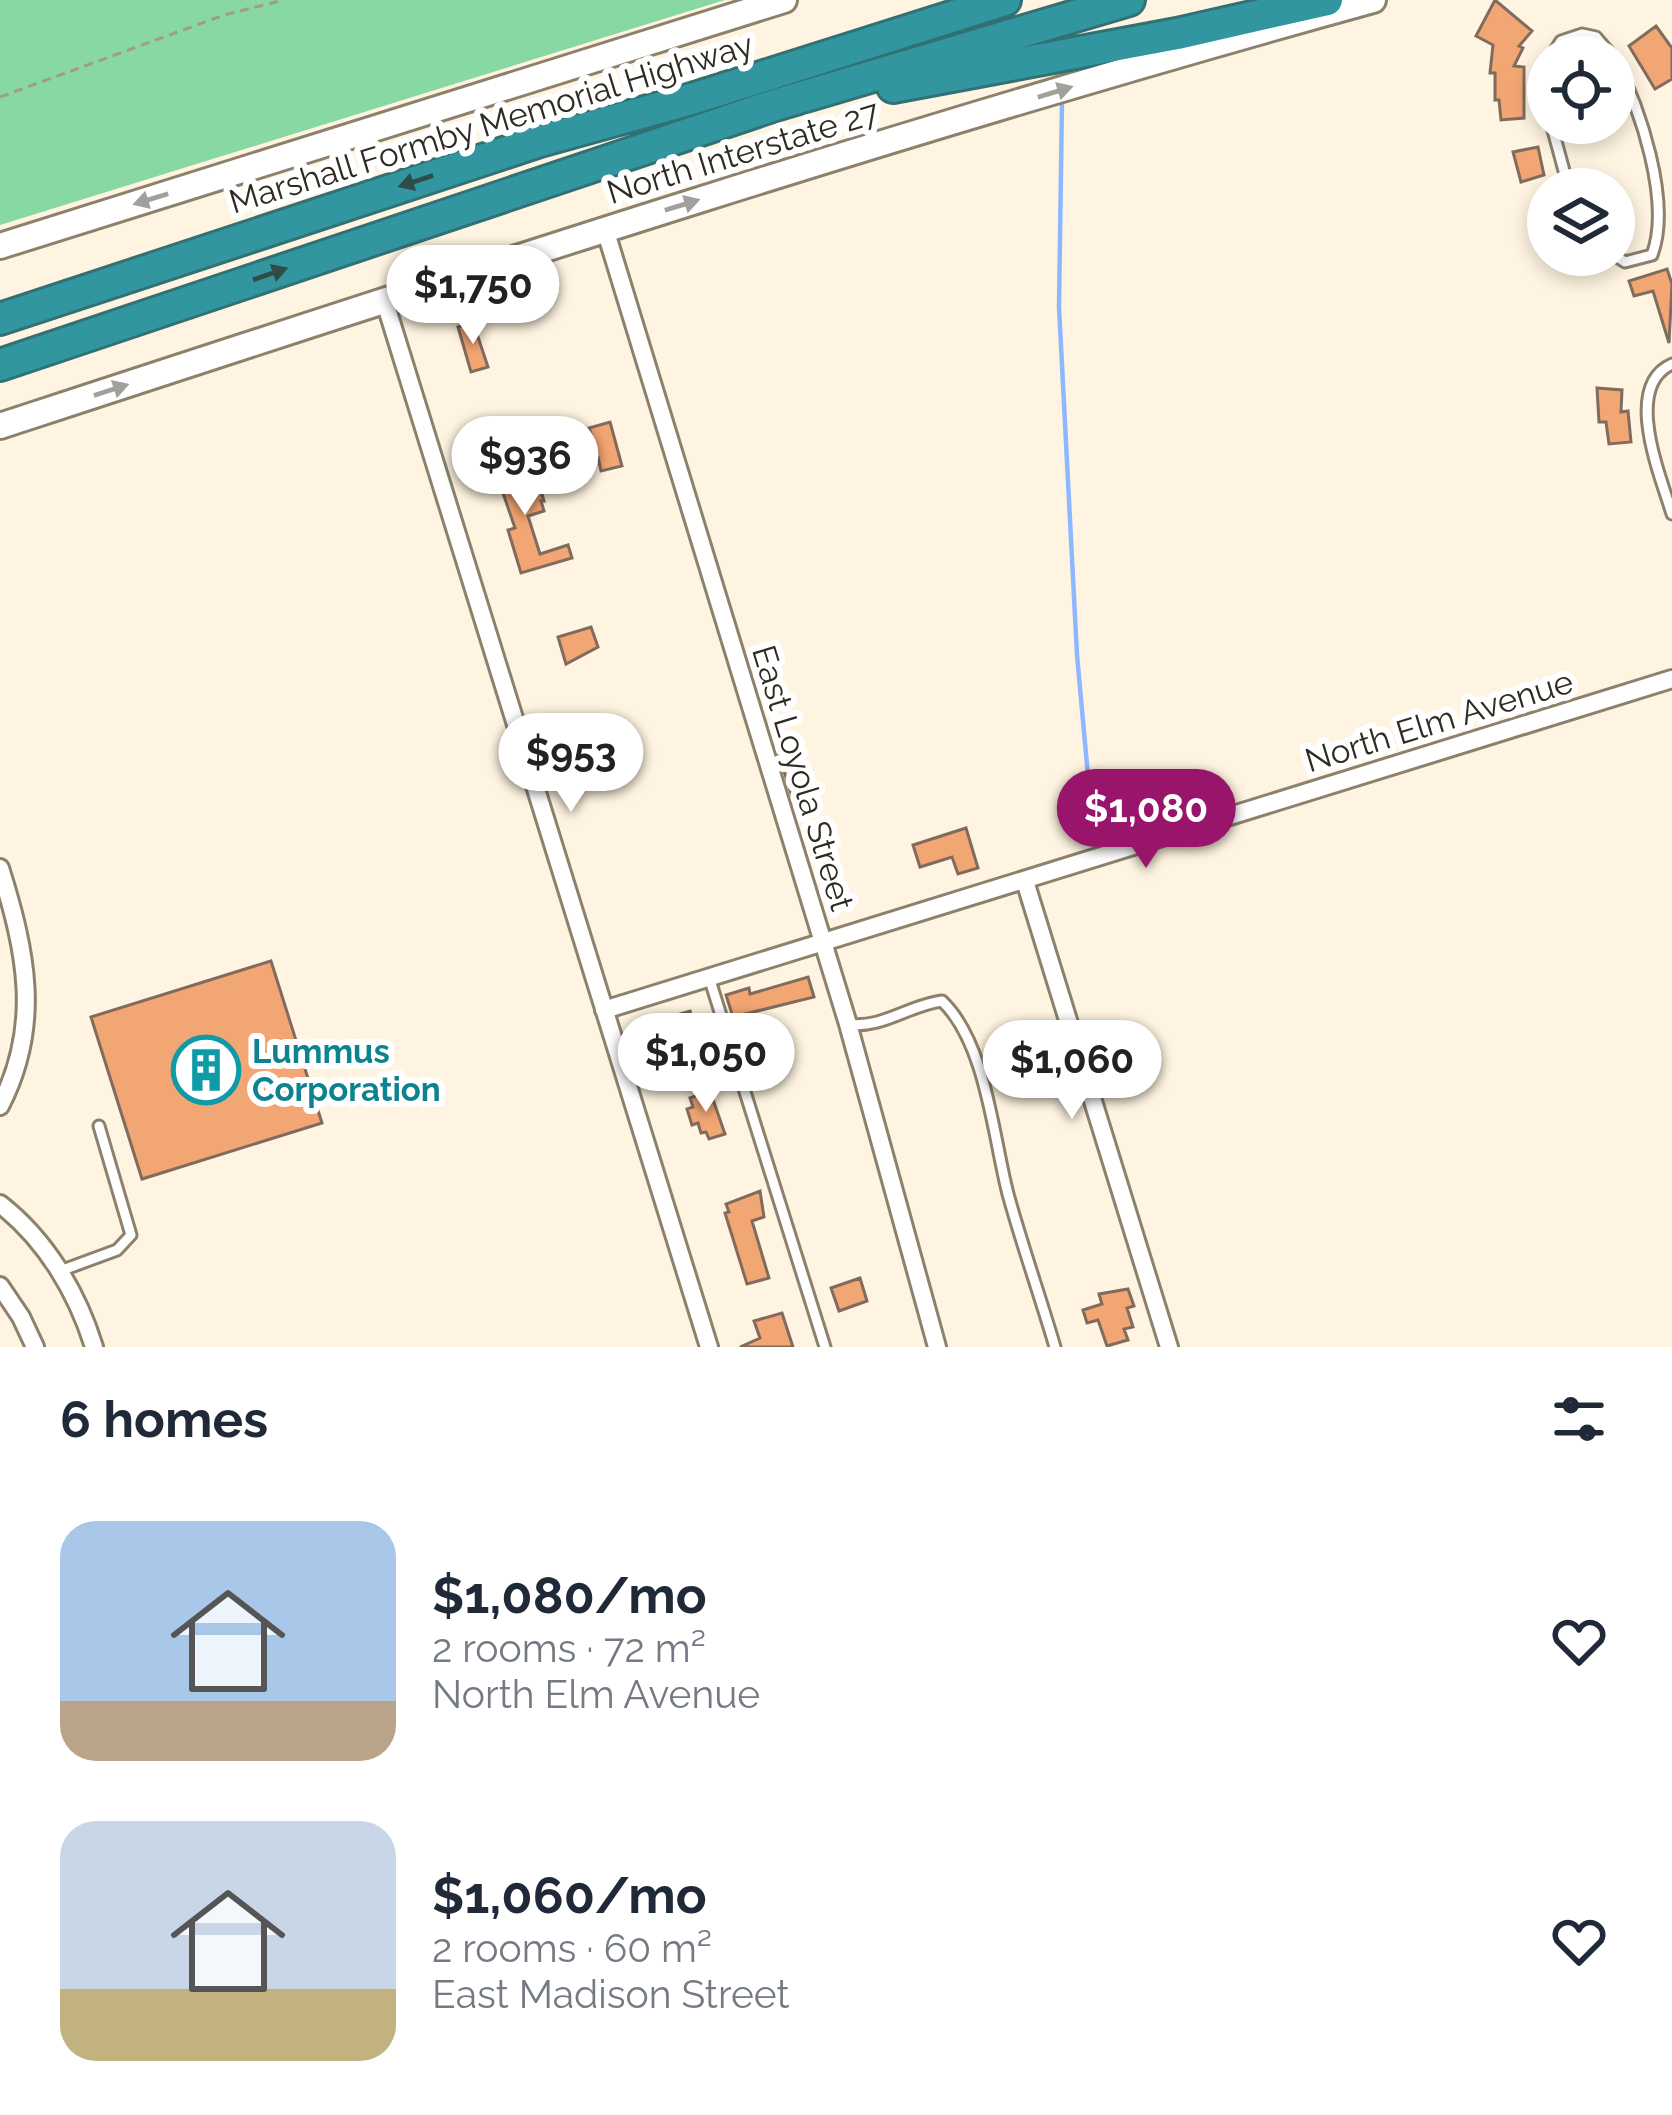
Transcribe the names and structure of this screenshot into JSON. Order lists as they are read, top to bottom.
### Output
{
  "streets": {
    "highway": ["Marshall Formby Memorial Highway"],
    "main road": ["North Interstate 27"],
    "street": ["North Elm Avenue", "East Loyola Street"]
  },
  "crossings": [
    ["North Interstate 27", "East Loyola Street"],
    ["North Elm Avenue", "East Loyola Street"]
  ],
  "places": {
    "building": ["Lummus Corporation"]
  },
  "page": {
    "price": [
      "$1,750",
      "$936",
      "$953",
      "$1,080",
      "$1,050",
      "$1,060"
    ],
    "heading": "6 homes",
    "list": [
      {
        "name": "$1,080/mo",
        "note": "2 rooms · 72 m² · North Elm Avenue"
      },
      {
        "name": "$1,060/mo",
        "note": "2 rooms · 60 m² · East Madison Street"
      }
    ]
  }
}
